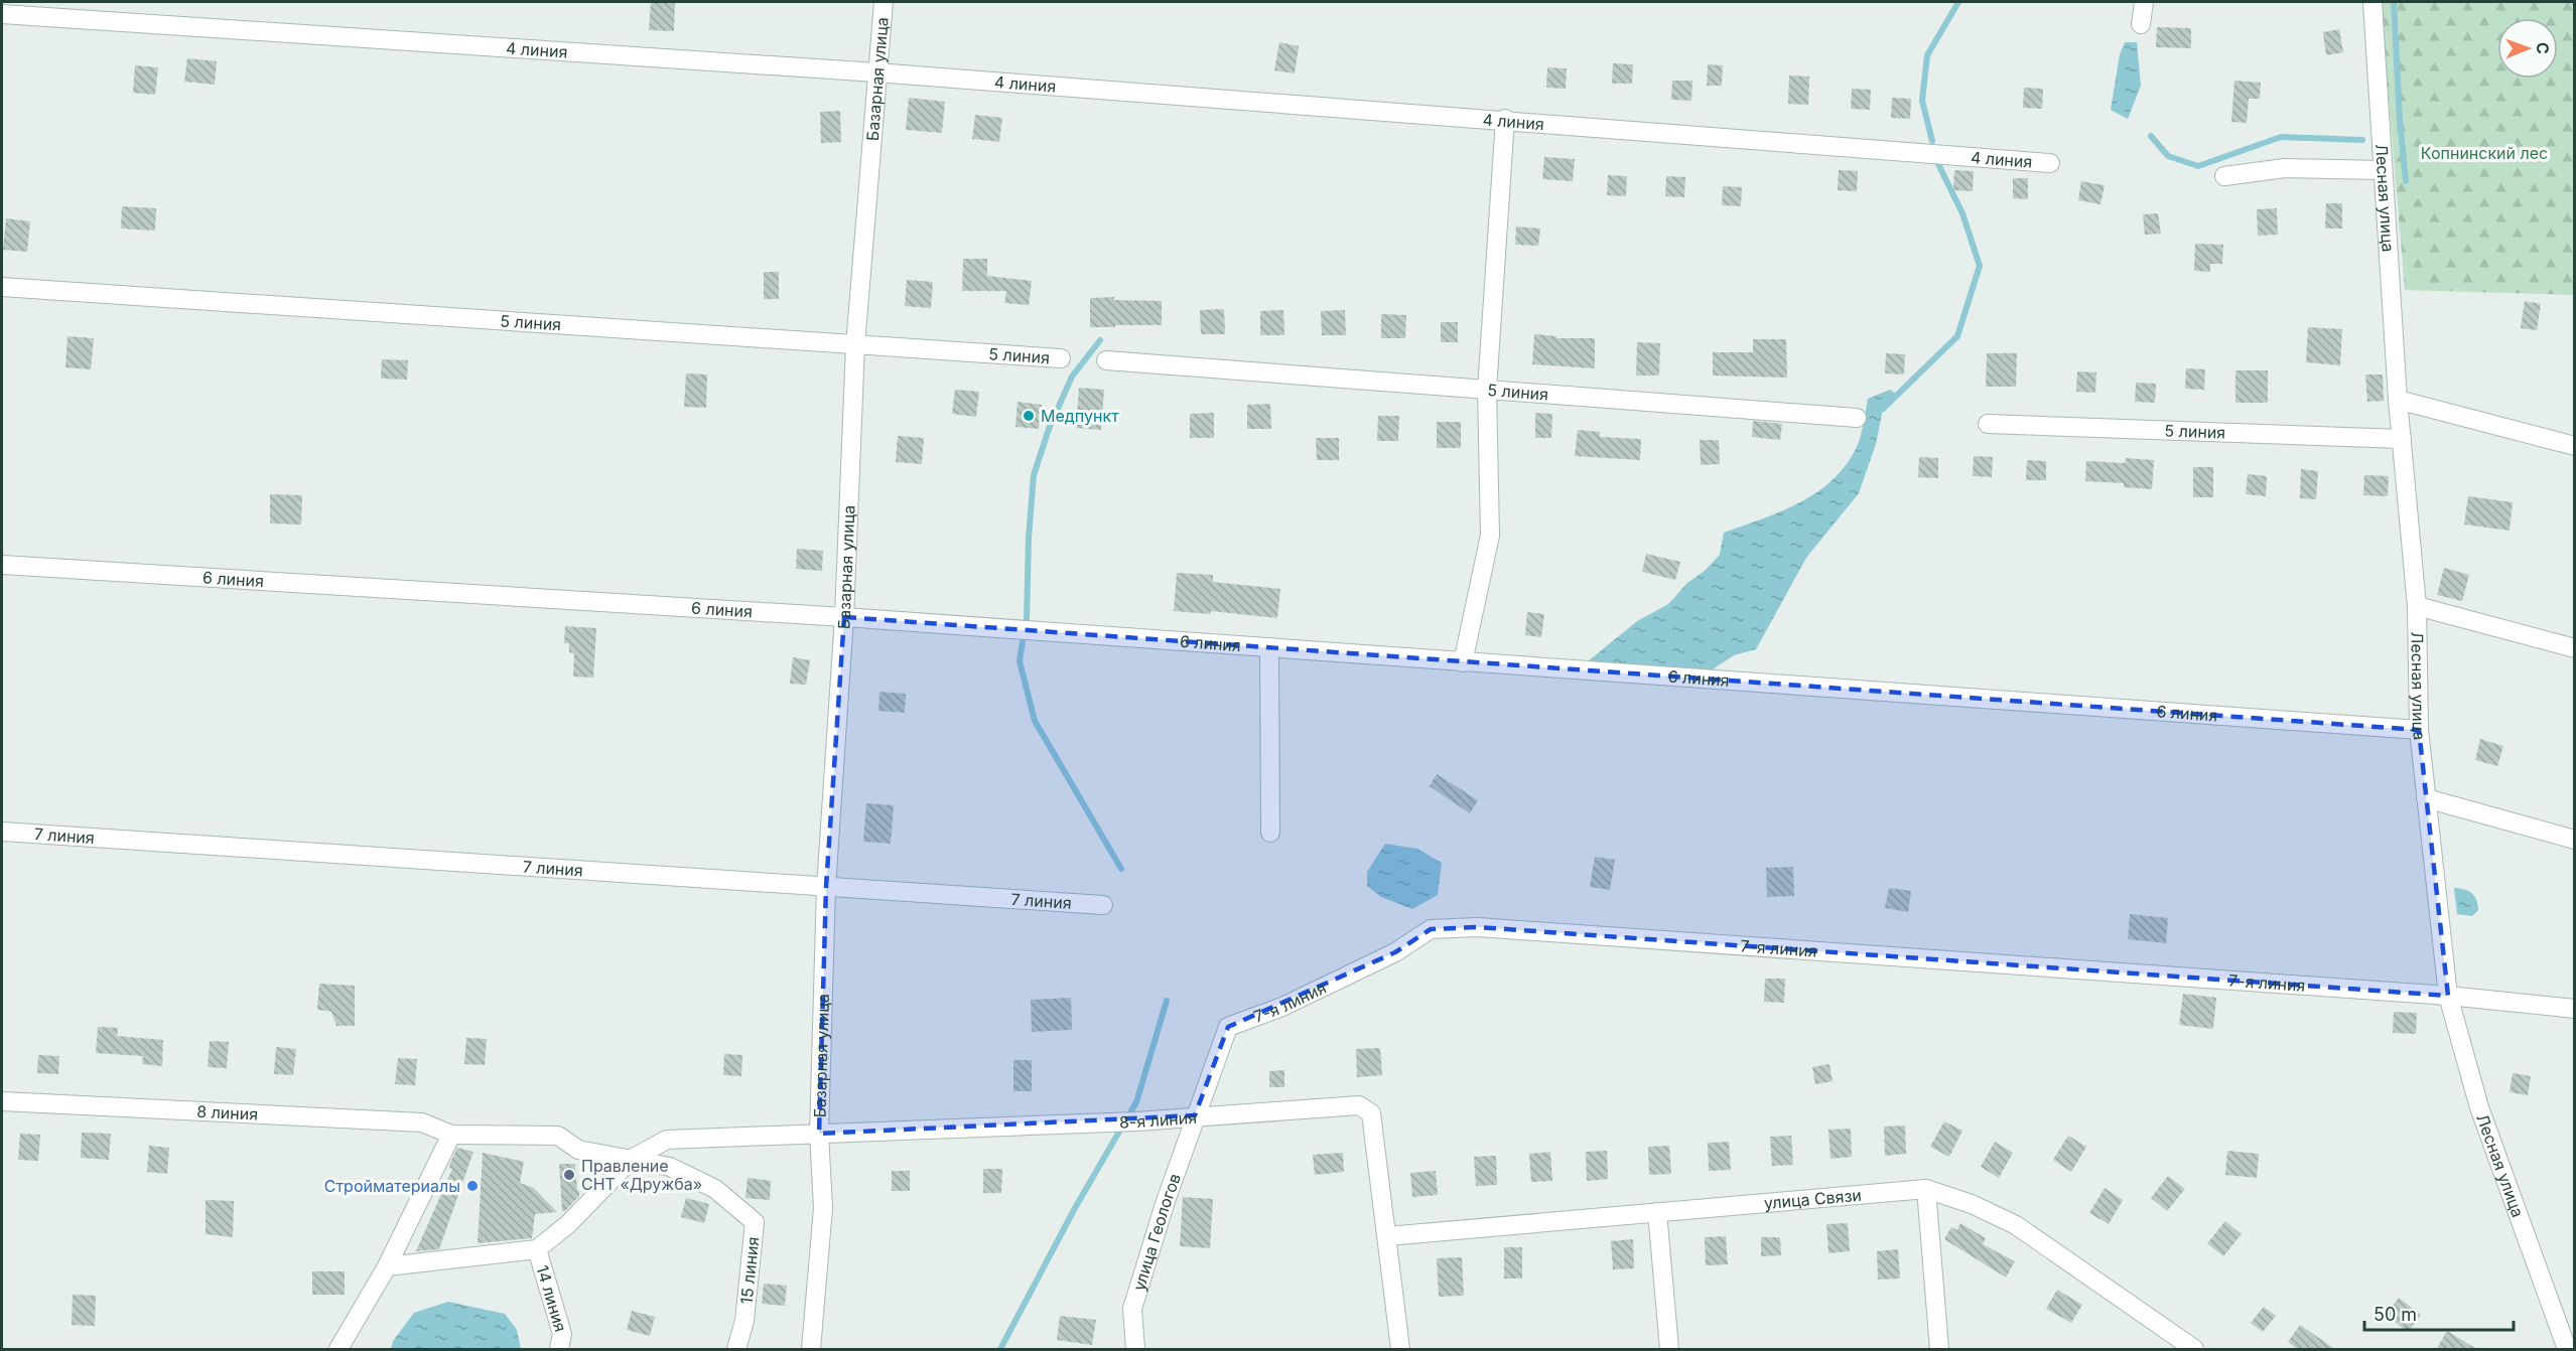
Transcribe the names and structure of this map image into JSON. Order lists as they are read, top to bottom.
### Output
{
  "streets": {
    "street": [
      "4 линия",
      "Базарная улица",
      "Лесная улица",
      "5 линия",
      "6 линия",
      "7 линия",
      "7-я линия",
      "8 линия",
      "8-я линия",
      "улица Связи",
      "улица Геологов",
      "15 линия",
      "14 линия"
    ]
  },
  "crossings": [
    ["4 линия", "Базарная улица"],
    ["Базарная улица", "5 линия"],
    ["Базарная улица", "6 линия"],
    ["Базарная улица", "7 линия"],
    ["Базарная улица", "8-я линия"],
    ["Лесная улица", "5 линия"],
    ["Лесная улица", "6 линия"],
    ["Лесная улица", "7-я линия"],
    ["7-я линия", "8-я линия"],
    ["7-я линия", "улица Геологов"],
    ["8-я линия", "улица Связи"],
    ["8-я линия", "улица Геологов"],
    ["8-я линия", "15 линия"],
    ["8-я линия", "14 линия"]
  ],
  "parks": ["Копнинский лес"],
  "places": ["Медпункт", "Правление СНТ «Дружба»", "Стройматериалы"],
  "scale_bar": "50 m",
  "north": "right"
}
